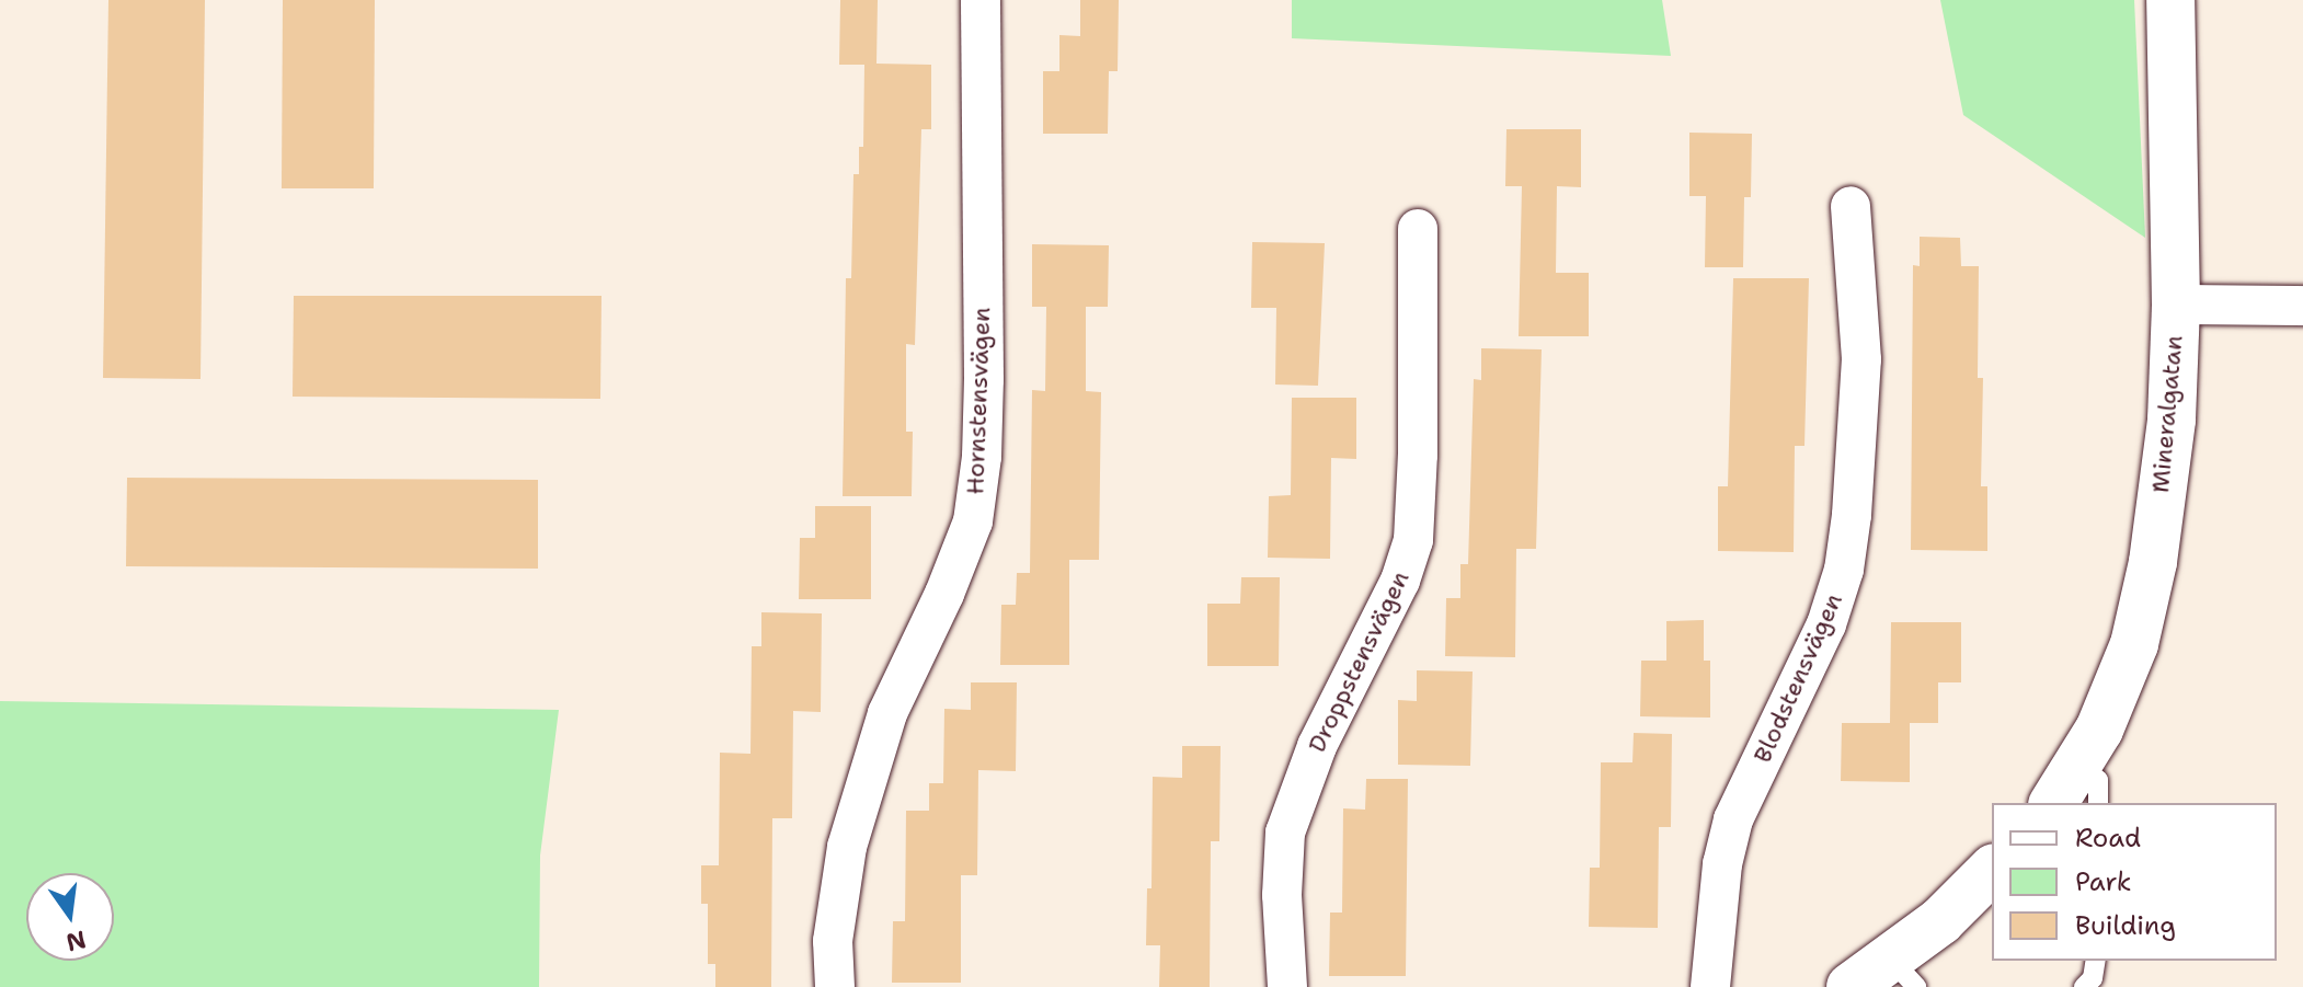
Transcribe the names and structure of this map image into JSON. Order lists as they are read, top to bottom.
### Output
{
  "streets": {
    "street": [
      "Hornstensvägen",
      "Mineralgatan",
      "Droppstensvägen",
      "Blodstensvägen"
    ]
  },
  "legend": ["Road", "Park", "Building"],
  "north": "bottom"
}
